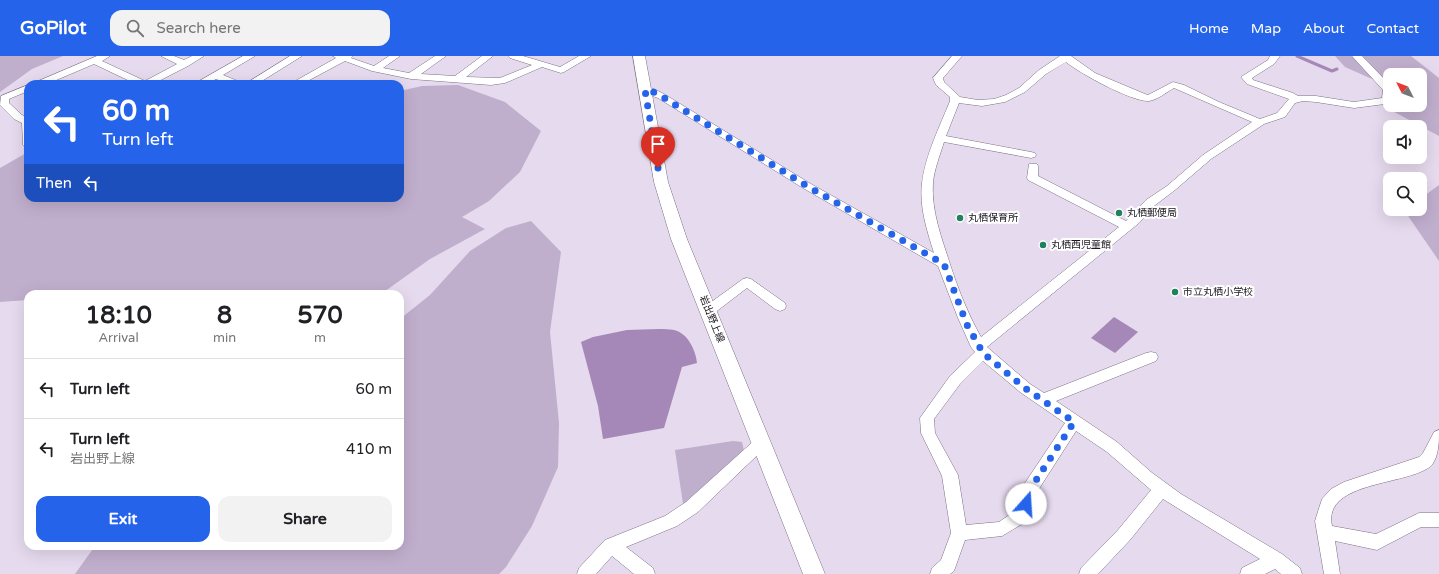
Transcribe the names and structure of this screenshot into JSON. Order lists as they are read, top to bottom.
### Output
{
  "streets": {
    "main road": ["岩出野上線"]
  },
  "places": [
    "丸栖郵便局",
    "丸栖保育所",
    "丸栖西児童館",
    "市立丸栖小学校"
  ],
  "north": "top left",
  "page": {
    "header": "GoPilot",
    "search": "Search here",
    "nav": [
      "Home",
      "Map",
      "About",
      "Contact"
    ],
    "turn": ["60 m", "Turn left"],
    "then": "Then",
    "eta": [
      "18:10",
      "Arrival",
      "8",
      "min",
      "570",
      "m"
    ],
    "list": [
      {
        "name": "Turn left",
        "value": "60 m"
      },
      {
        "name": "Turn left",
        "note": "岩出野上線",
        "value": "410 m"
      }
    ],
    "buttons": ["Exit", "Share"]
  }
}
